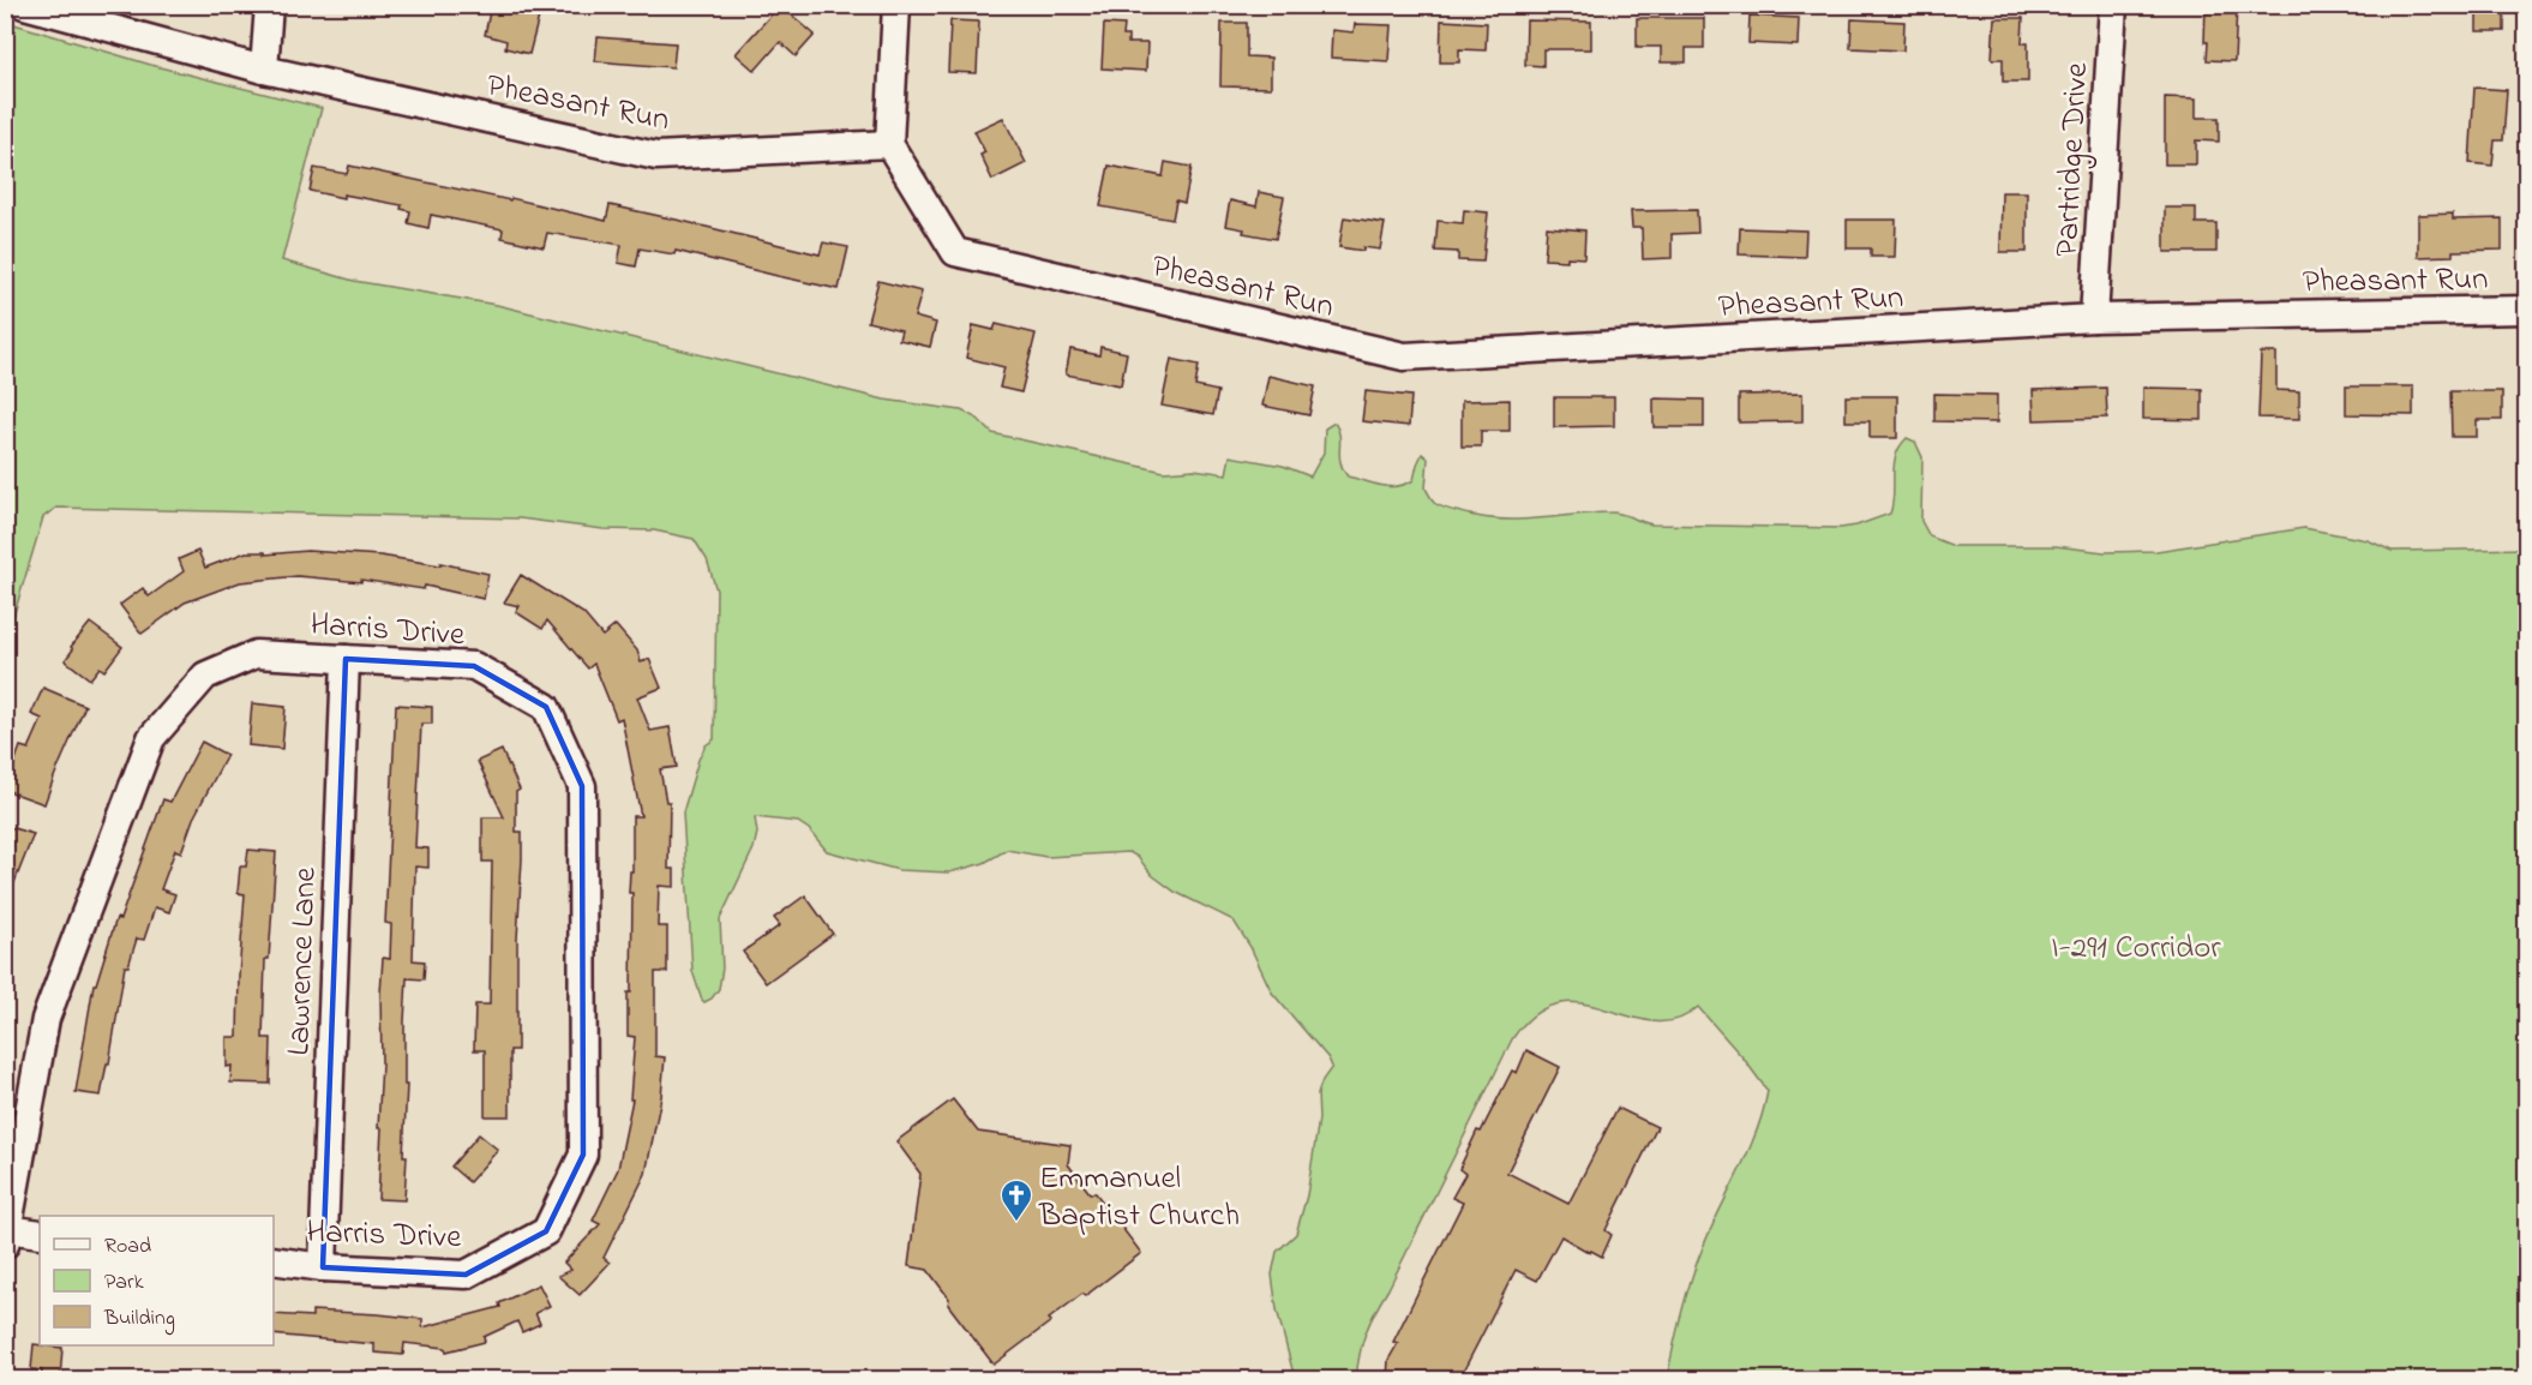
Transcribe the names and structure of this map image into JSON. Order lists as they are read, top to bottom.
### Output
{
  "streets": {
    "street": [
      "Pheasant Run",
      "Partridge Drive",
      "Harris Drive",
      "Lawrence Lane"
    ]
  },
  "crossings": [
    ["Pheasant Run", "Partridge Drive"],
    ["Harris Drive", "Lawrence Lane"]
  ],
  "parks": ["I-291 Corridor"],
  "places": {
    "church": ["Emmanuel Baptist Church"]
  },
  "legend": ["Road", "Park", "Building"]
}
